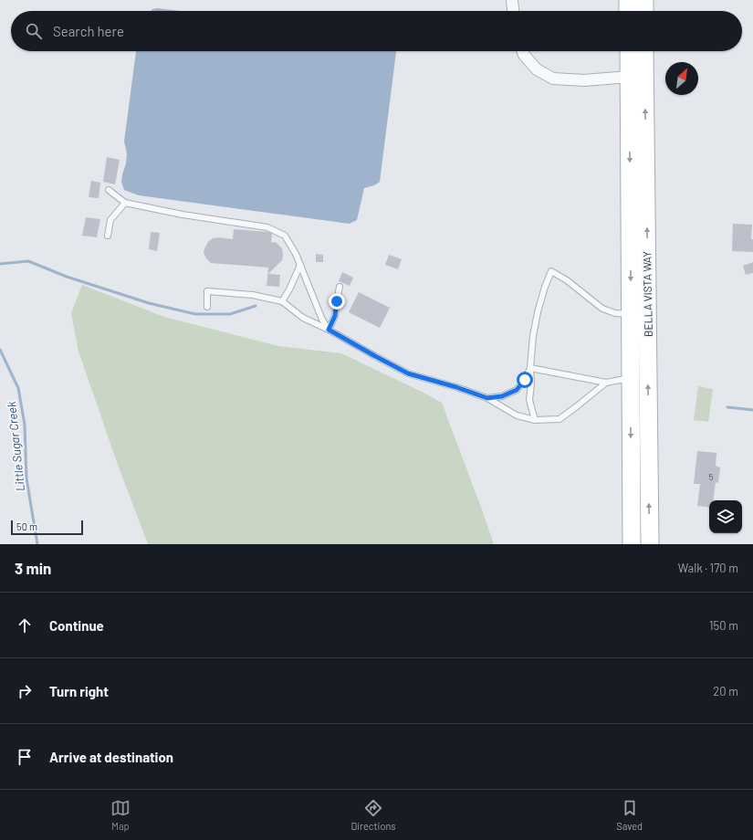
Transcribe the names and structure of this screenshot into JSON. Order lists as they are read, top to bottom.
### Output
{
  "streets": {
    "main road": ["BELLA VISTA WAY"]
  },
  "water": ["Little Sugar Creek"],
  "house_numbers": ["5"],
  "scale_bar": "50 m",
  "north": "top right",
  "page": {
    "search": "Search here",
    "scale": "50 m",
    "heading": ["3 min", "Walk · 170 m"],
    "list": [
      ["Continue", "150 m"],
      ["Turn right", "20 m"],
      "Arrive at destination"
    ],
    "nav": ["Map", "Directions", "Saved"]
  }
}
